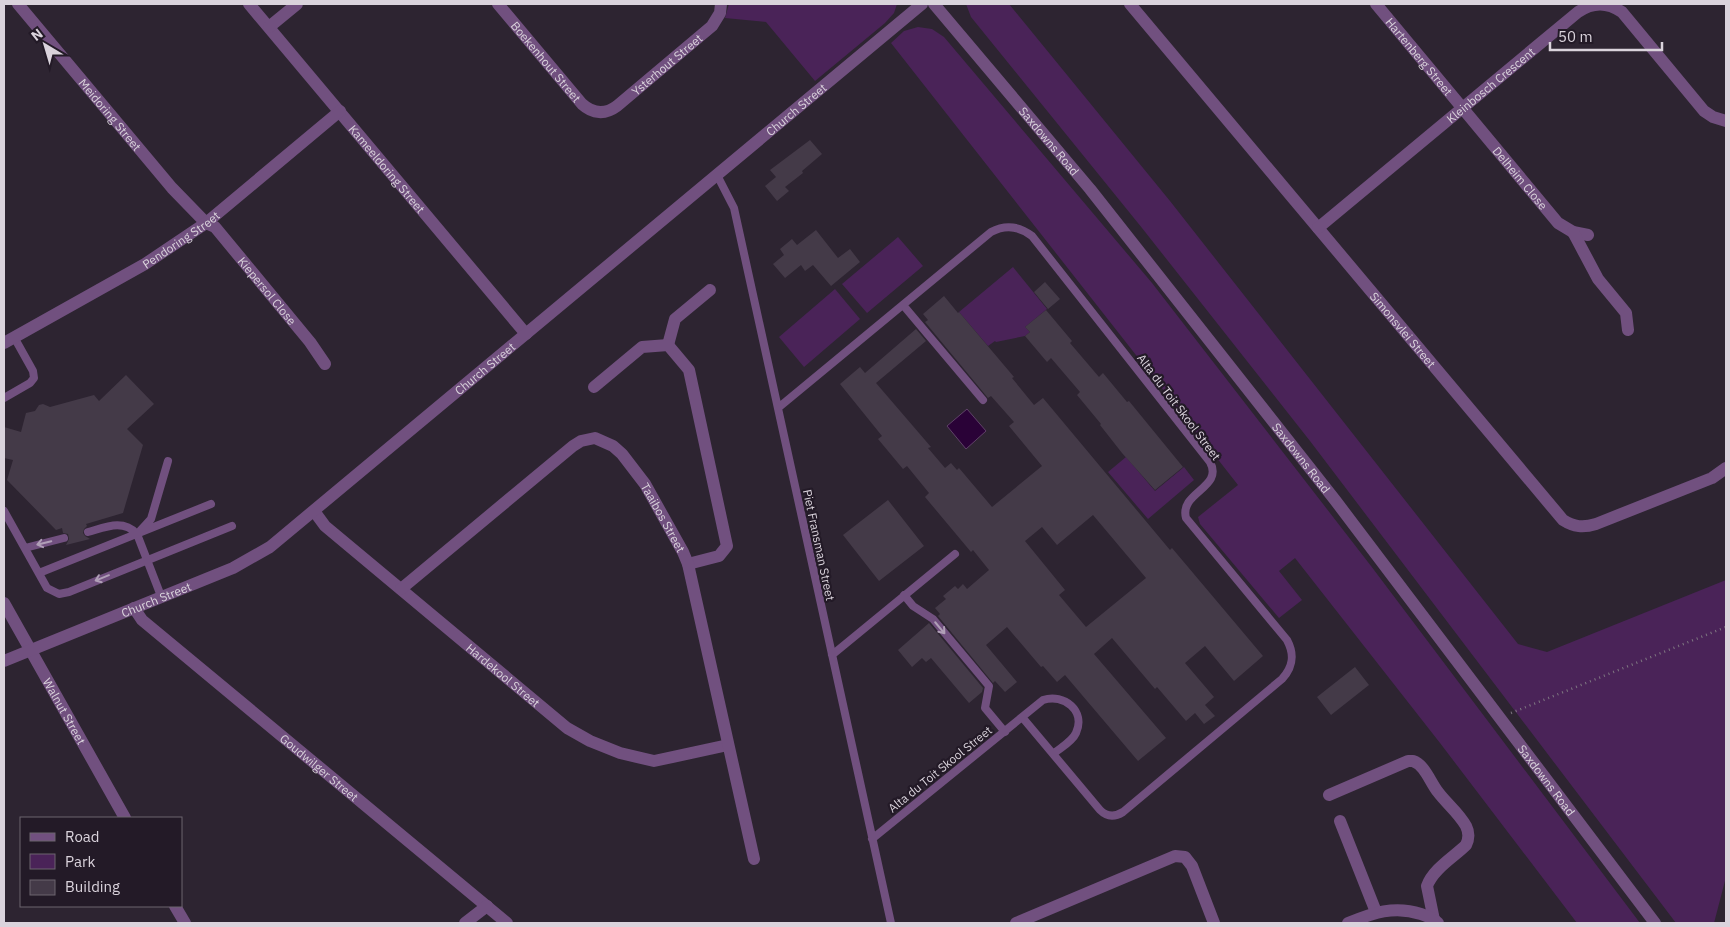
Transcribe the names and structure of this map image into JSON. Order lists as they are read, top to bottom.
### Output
{
  "streets": {
    "street": [
      "Hartenberg Street",
      "Boekenhout Street",
      "Ysterhout Street",
      "Kleinbosch Crescent",
      "Church Street",
      "Meidoring Street",
      "Saxdowns Road",
      "Kameeldoring Street",
      "Delheim Close",
      "Pendoring Street",
      "Kiepersol Close",
      "Simonsvlei Street",
      "Taaibos Street",
      "Hardekool Street",
      "Walnut Street",
      "Goudwilger Street"
    ],
    "lane": ["Alta du Toit Skool Street", "Piet Fransman Street"]
  },
  "crossings": [
    ["Hartenberg Street", "Kleinbosch Crescent"],
    ["Hartenberg Street", "Delheim Close"],
    ["Boekenhout Street", "Ysterhout Street"],
    ["Kleinbosch Crescent", "Delheim Close"],
    ["Kleinbosch Crescent", "Simonsvlei Street"],
    ["Church Street", "Kameeldoring Street"],
    ["Church Street", "Piet Fransman Street"],
    ["Church Street", "Hardekool Street"],
    ["Church Street", "Walnut Street"],
    ["Church Street", "Goudwilger Street"],
    ["Meidoring Street", "Pendoring Street"],
    ["Meidoring Street", "Kiepersol Close"],
    ["Kameeldoring Street", "Pendoring Street"],
    ["Pendoring Street", "Kiepersol Close"],
    ["Alta du Toit Skool Street", "Piet Fransman Street"],
    ["Taaibos Street", "Hardekool Street"]
  ],
  "legend": ["Road", "Park", "Building"],
  "scale_bar": "50 m",
  "north": "top left"
}
